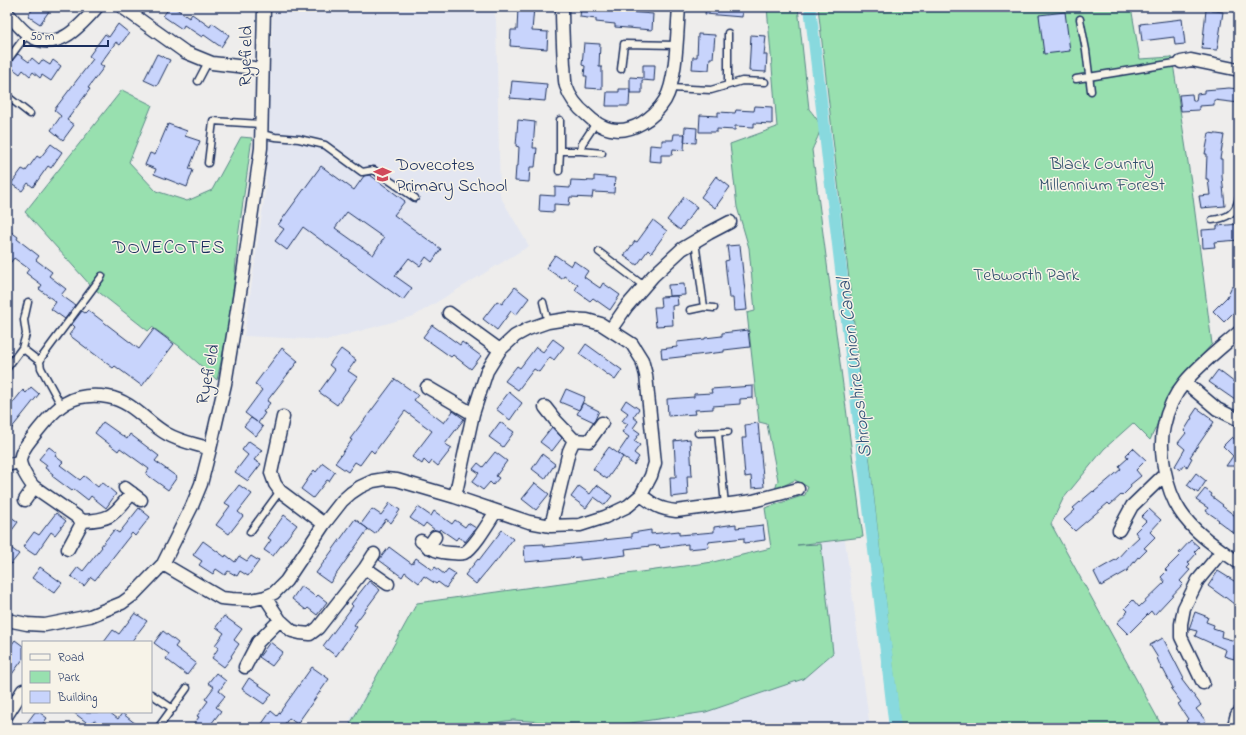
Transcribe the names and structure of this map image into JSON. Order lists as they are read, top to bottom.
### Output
{
  "streets": {
    "street": ["Ryefield"]
  },
  "districts": ["DOVECOTES"],
  "water": ["Shropshire Union Canal"],
  "parks": ["Black Country Millennium Forest", "Tebworth Park"],
  "places": {
    "school or university": ["Dovecotes Primary School"]
  },
  "legend": ["Road", "Park", "Building"],
  "scale_bar": "50 m"
}
